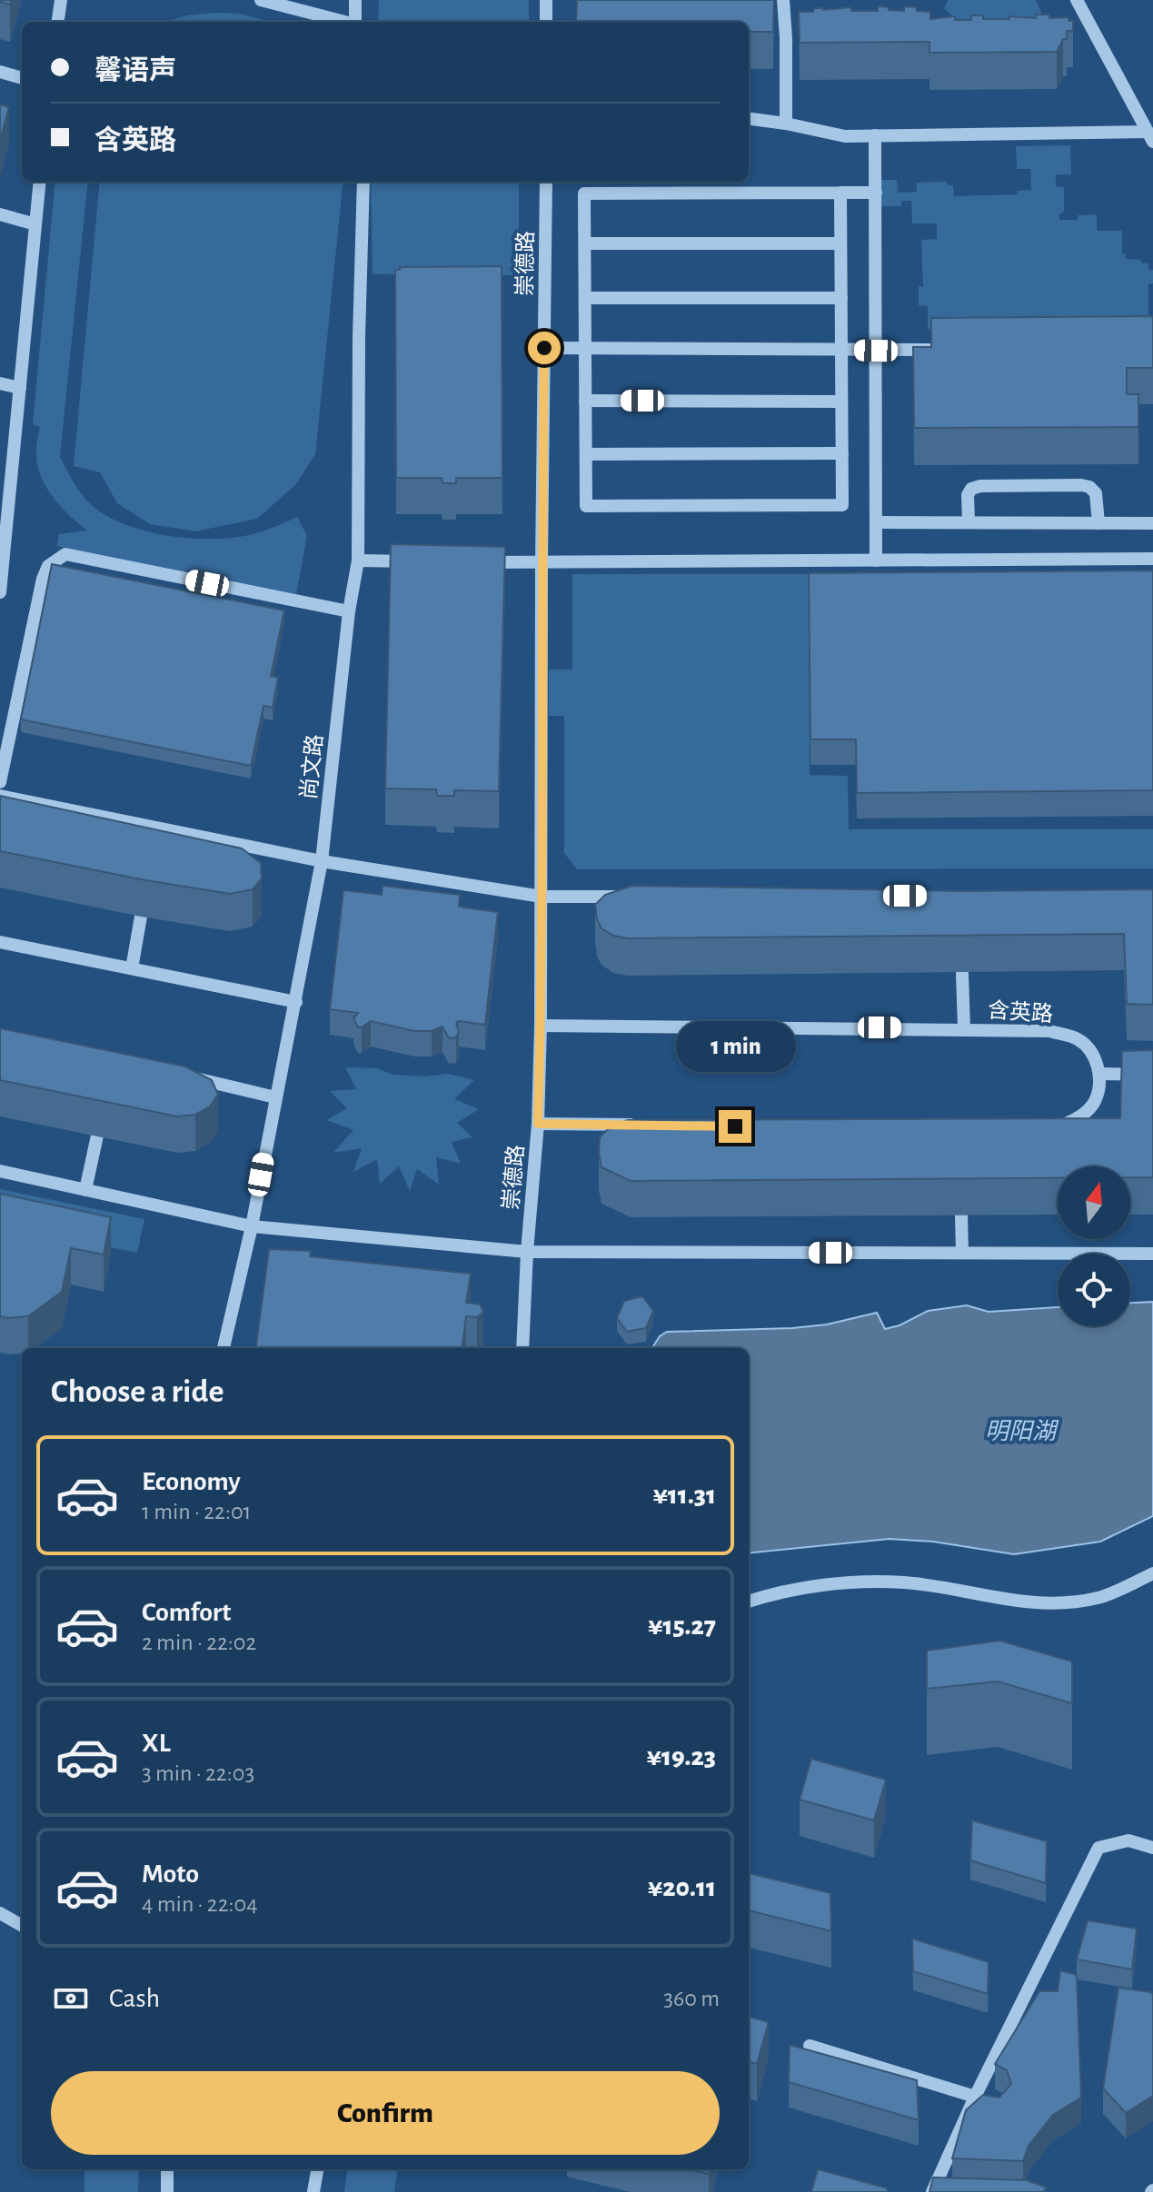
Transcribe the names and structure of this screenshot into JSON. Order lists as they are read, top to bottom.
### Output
{
  "streets": {
    "street": ["崇德路", "尚文路", "含英路"]
  },
  "crossings": [
    ["崇德路", "含英路"]
  ],
  "water": ["明阳湖"],
  "north": "top",
  "page": {
    "banner": ["馨语声", "含英路"],
    "bubble": "1 min",
    "heading": "Choose a ride",
    "list": [
      {
        "name": "Economy",
        "note": "1 min · 22:01",
        "value": "¥11.31"
      },
      {
        "name": "Comfort",
        "note": "2 min · 22:02",
        "value": "¥15.27"
      },
      {
        "name": "XL",
        "note": "3 min · 22:03",
        "value": "¥19.23"
      },
      {
        "name": "Moto",
        "note": "4 min · 22:04",
        "value": "¥20.11"
      }
    ],
    "pay": ["Cash", "360 m"],
    "buttons": "Confirm"
  }
}
